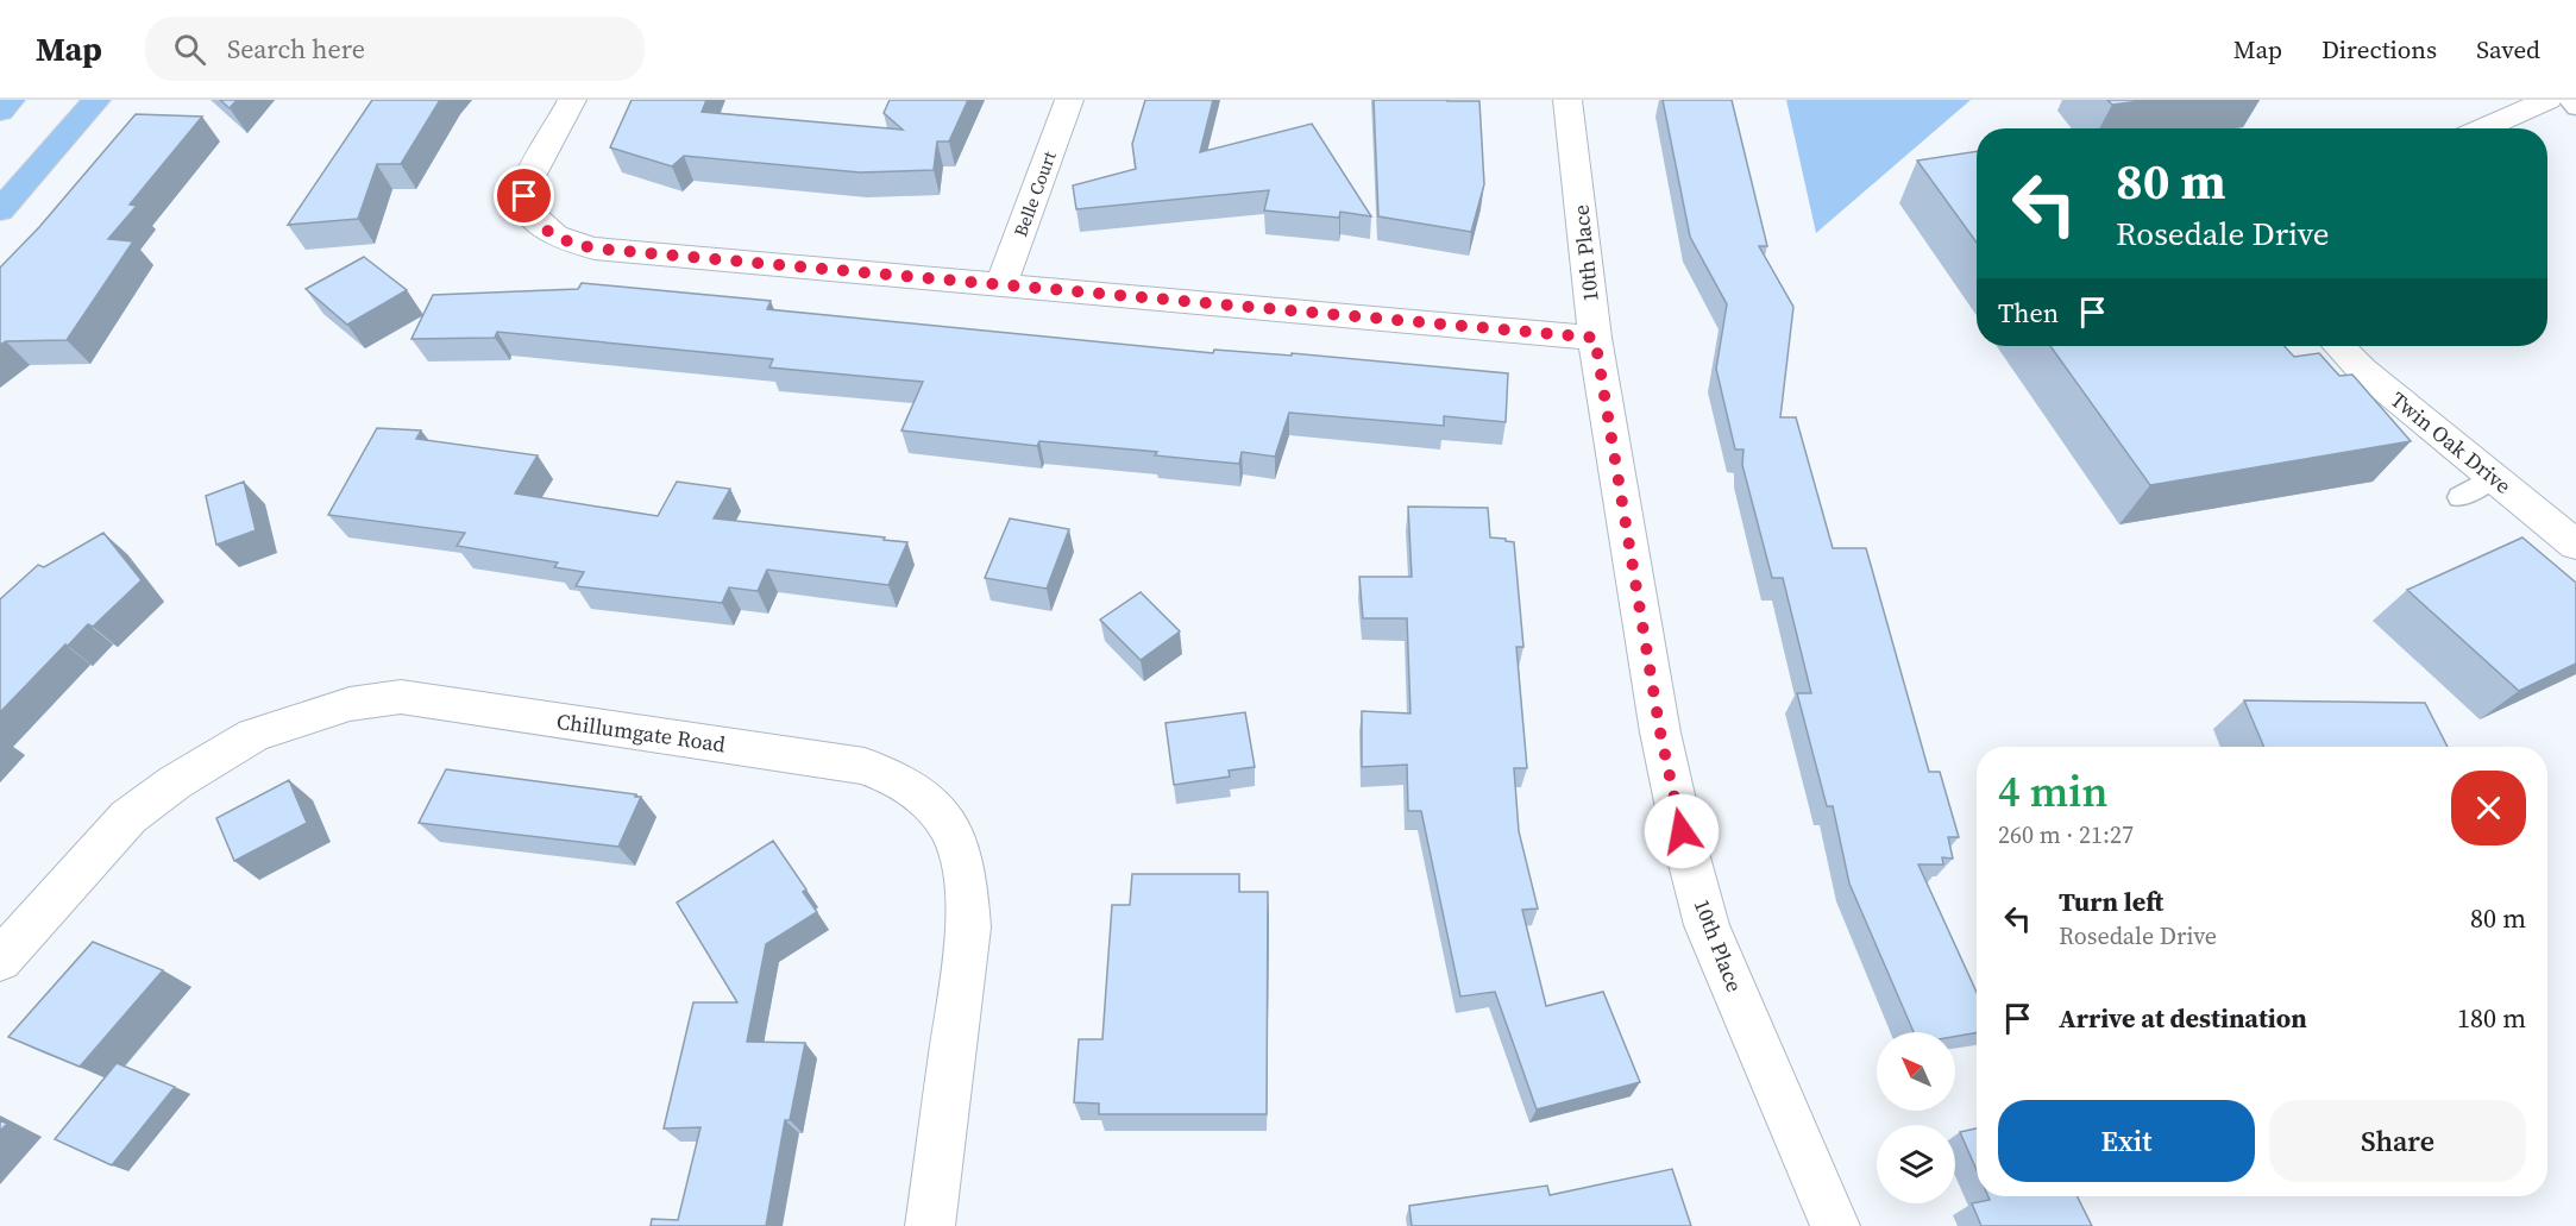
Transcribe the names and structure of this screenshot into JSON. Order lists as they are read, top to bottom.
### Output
{
  "streets": {
    "street": [
      "Belle Court",
      "10th Place",
      "Twin Oak Drive",
      "Chillumgate Road"
    ]
  },
  "north": "top left",
  "page": {
    "header": "Map",
    "search": "Search here",
    "nav": ["Map", "Directions", "Saved"],
    "turn": ["80 m", "Rosedale Drive"],
    "then": "Then",
    "heading": ["4 min", "260 m · 21:27"],
    "list": [
      {
        "name": "Turn left",
        "note": "Rosedale Drive",
        "value": "80 m"
      },
      {
        "name": "Arrive at destination",
        "value": "180 m"
      }
    ],
    "buttons": ["Exit", "Share"]
  }
}
